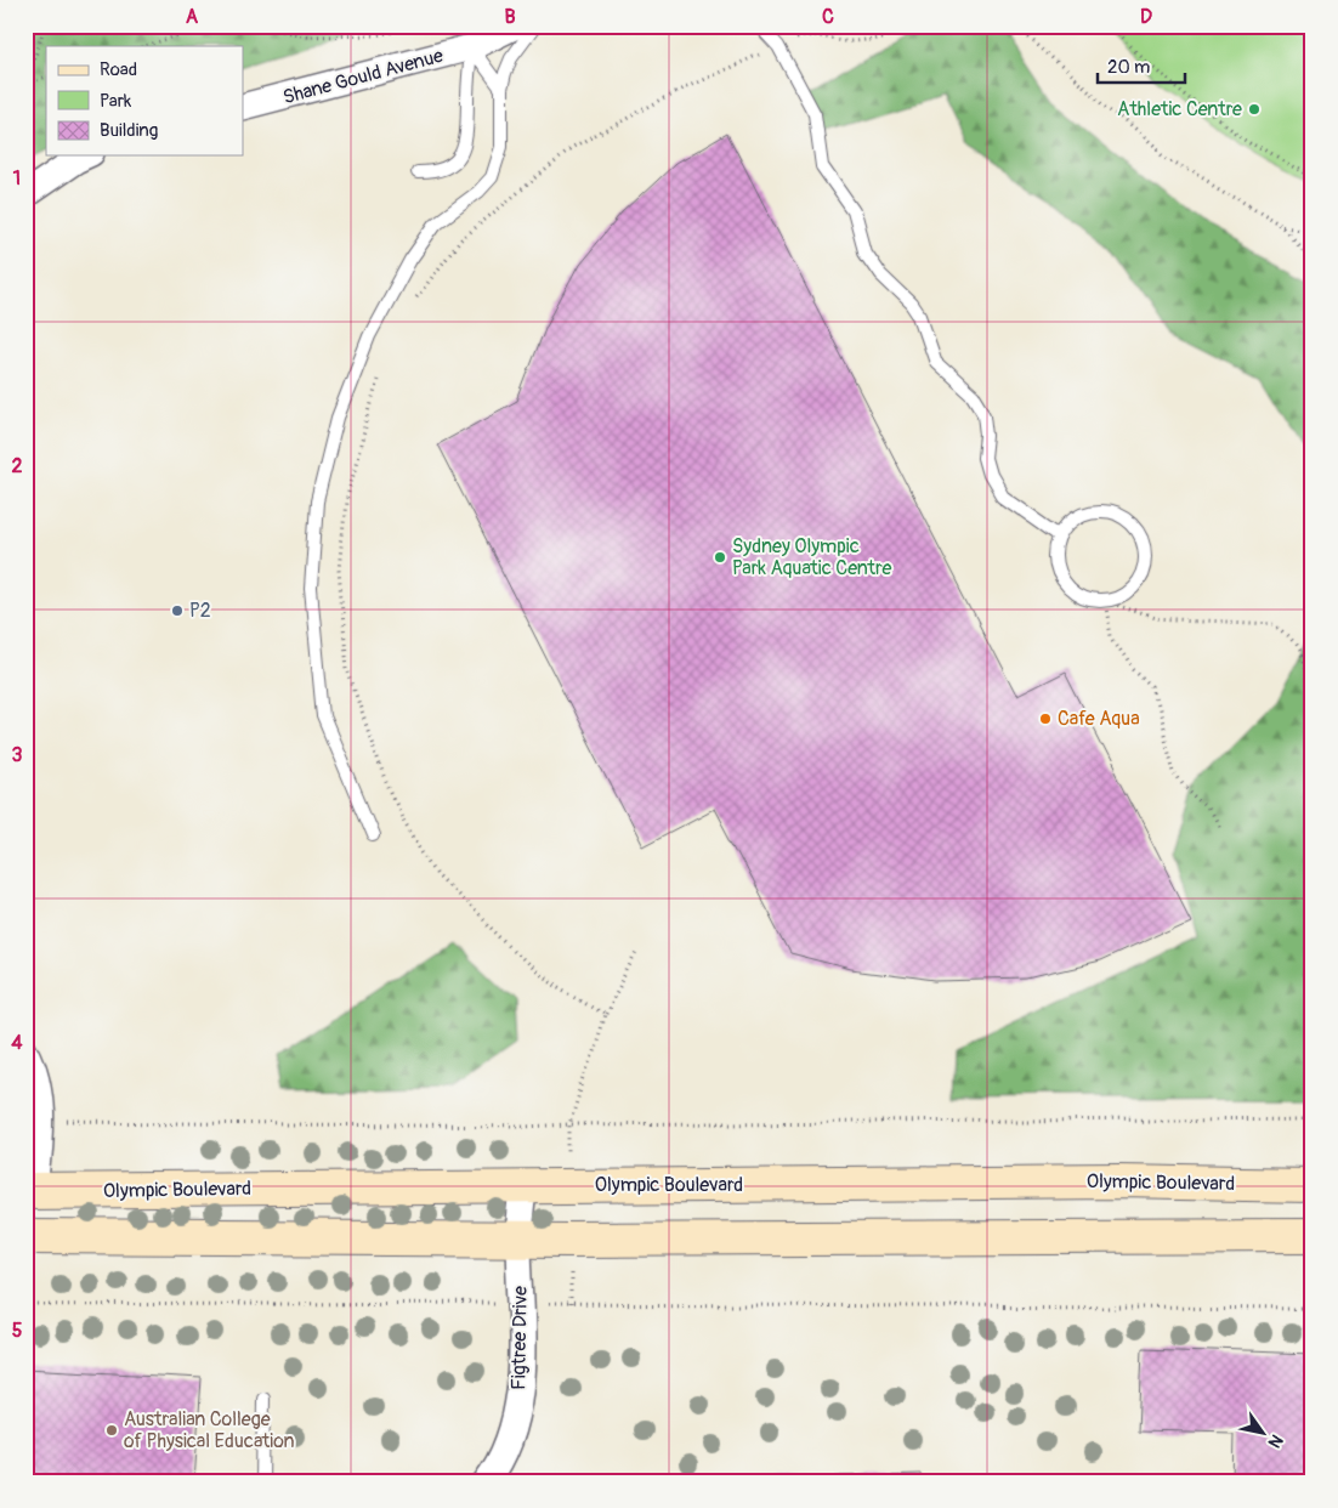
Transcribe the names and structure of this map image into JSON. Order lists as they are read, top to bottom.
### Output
{
  "streets": {
    "street": ["Shane Gould Avenue", "Olympic Boulevard", "Figtree Drive"]
  },
  "crossings": [
    ["Olympic Boulevard", "Figtree Drive"]
  ],
  "places": [
    "Athletic Centre",
    "Sydney Olympic Park Aquatic Centre",
    "P2",
    "Cafe Aqua",
    "Australian College of Physical Education"
  ],
  "legend": ["Road", "Park", "Building"],
  "scale_bar": "20 m",
  "north": "bottom right",
  "grid": {
    "columns": [
      "A",
      "B",
      "C",
      "D"
    ],
    "rows": [
      "1",
      "2",
      "3",
      "4",
      "5"
    ]
  }
}
